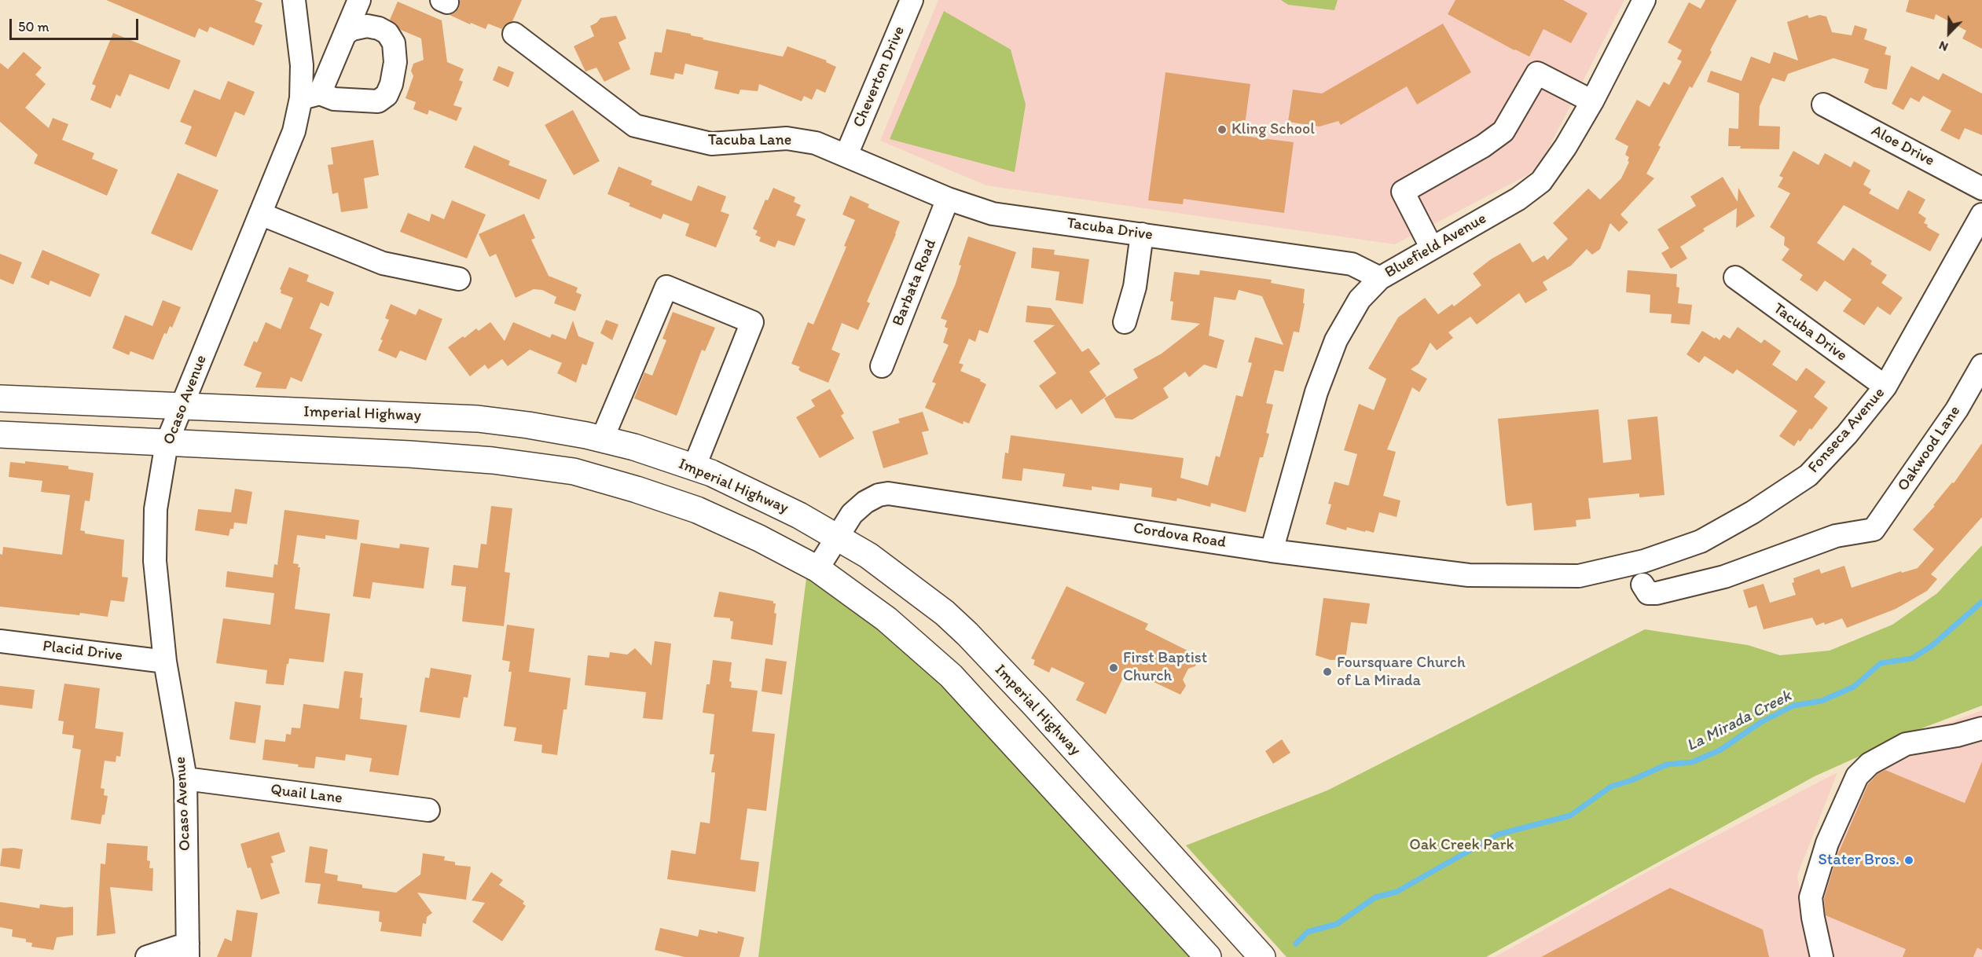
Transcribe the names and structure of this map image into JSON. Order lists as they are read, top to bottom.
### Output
{
  "streets": {
    "main road": ["Imperial Highway"],
    "street": [
      "Cheverton Drive",
      "Tacuba Lane",
      "Aloe Drive",
      "Tacuba Drive",
      "Bluefield Avenue",
      "Barbata Road",
      "Ocaso Avenue",
      "Fonseca Avenue",
      "Oakwood Lane",
      "Cordova Road",
      "Placid Drive",
      "Quail Lane"
    ]
  },
  "crossings": [
    ["Cheverton Drive", "Tacuba Lane"],
    ["Cheverton Drive", "Tacuba Drive"],
    ["Tacuba Lane", "Tacuba Drive"],
    ["Tacuba Drive", "Bluefield Avenue"],
    ["Tacuba Drive", "Barbata Road"],
    ["Tacuba Drive", "Fonseca Avenue"],
    ["Bluefield Avenue", "Cordova Road"],
    ["Ocaso Avenue", "Imperial Highway"],
    ["Ocaso Avenue", "Placid Drive"],
    ["Ocaso Avenue", "Quail Lane"],
    ["Imperial Highway", "Cordova Road"],
    ["Fonseca Avenue", "Cordova Road"]
  ],
  "water": ["La Mirada Creek"],
  "parks": ["Oak Creek Park"],
  "places": [
    "Kling School",
    "First Baptist Church",
    "Foursquare Church of La Mirada",
    "Stater Bros."
  ],
  "scale_bar": "50 m",
  "north": "bottom left"
}
